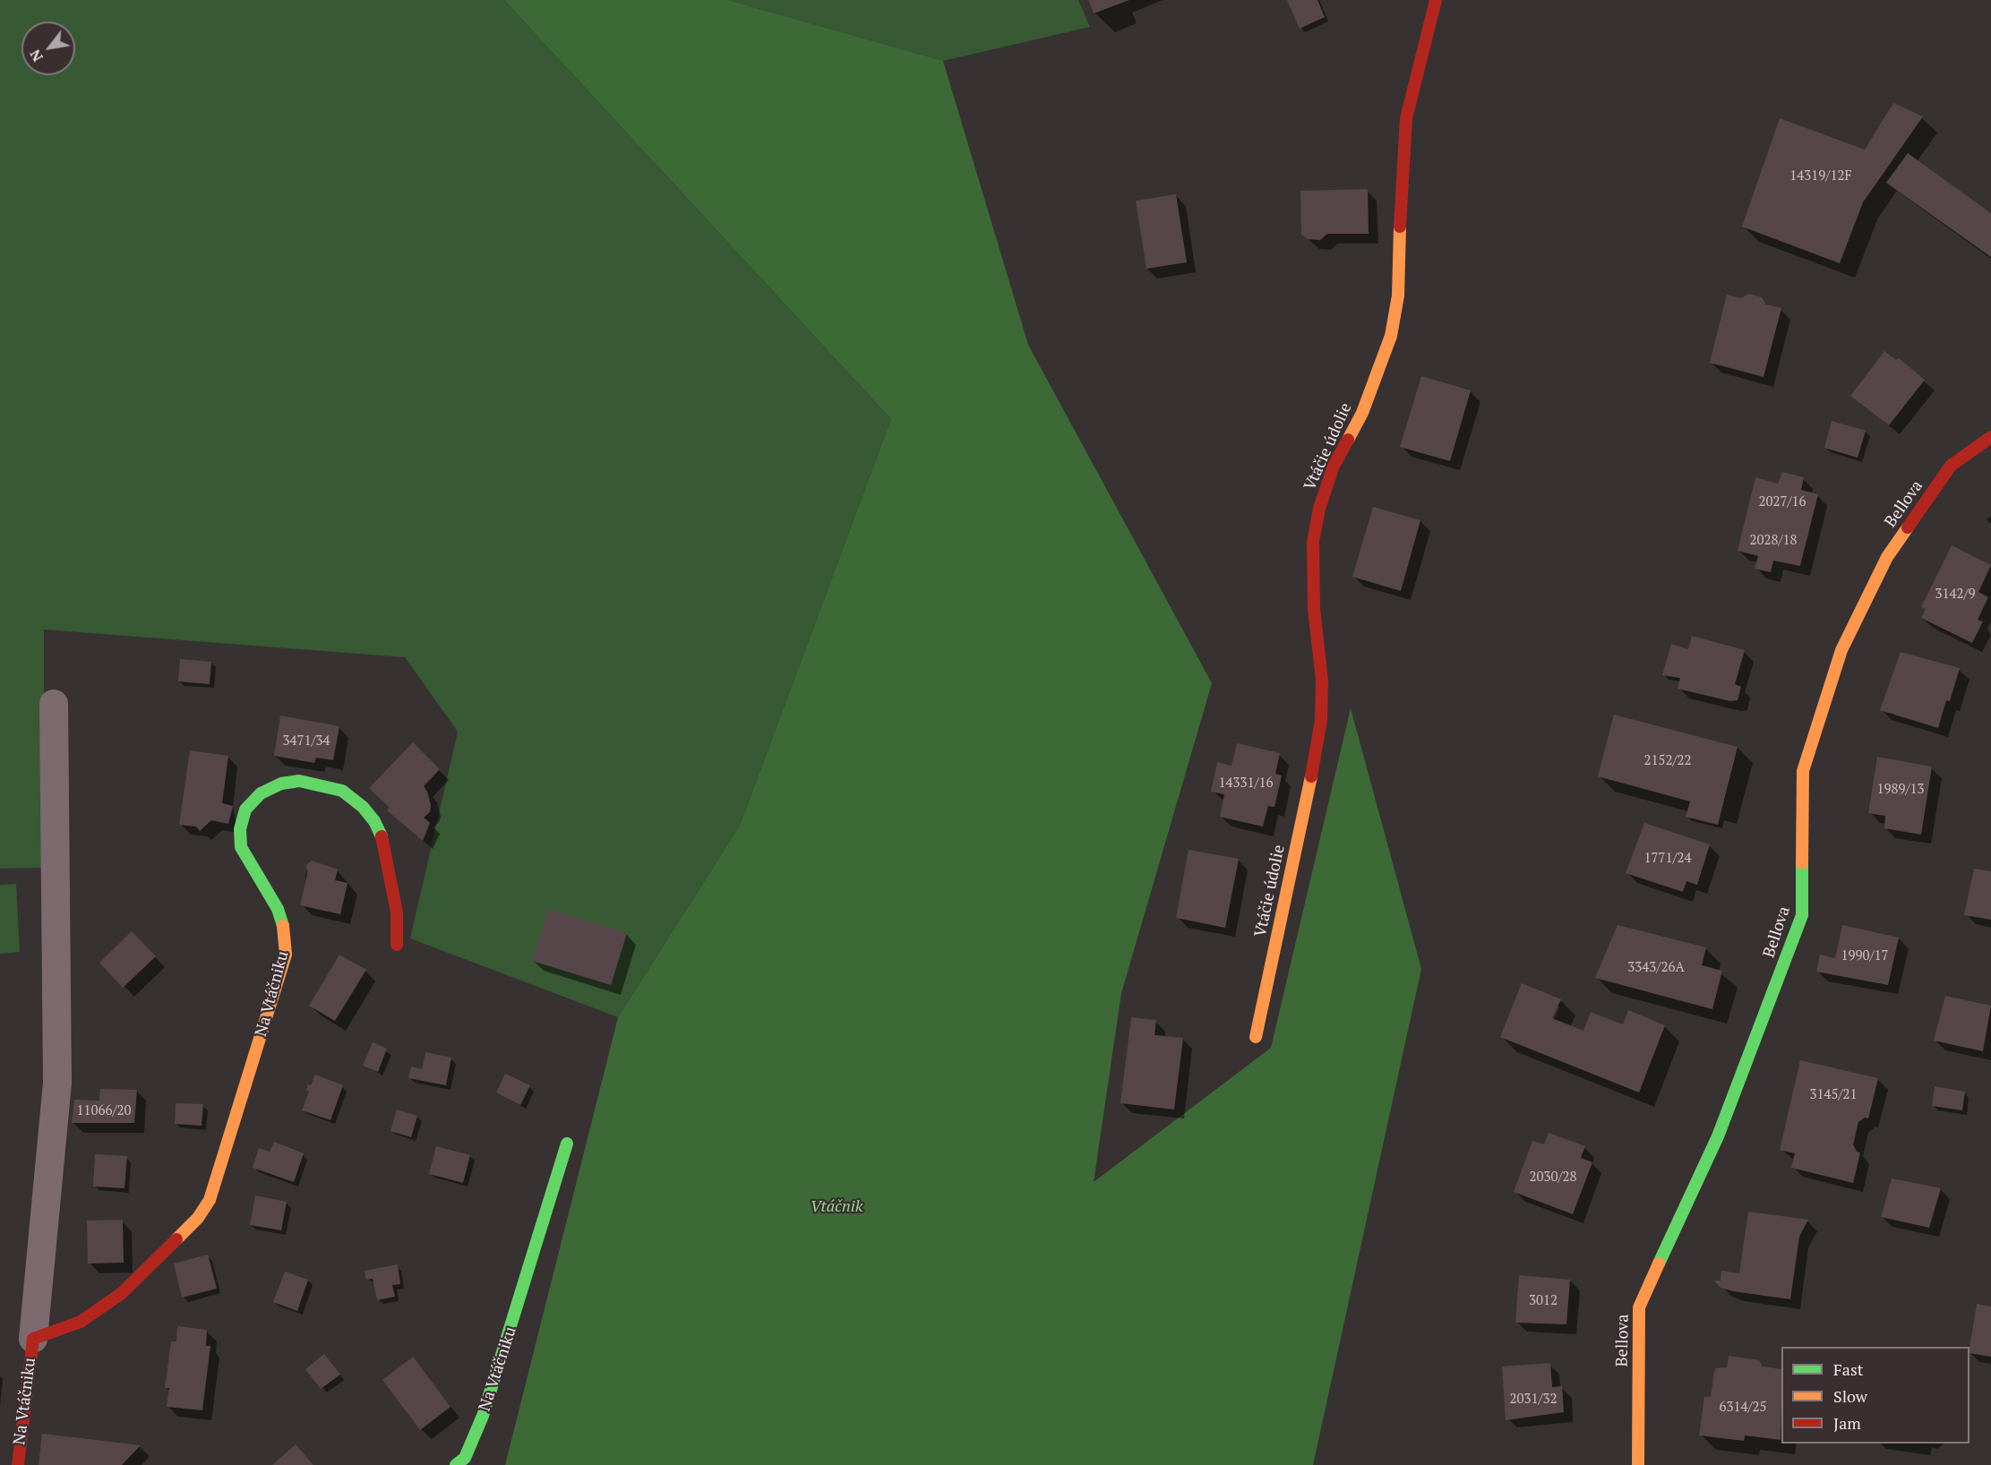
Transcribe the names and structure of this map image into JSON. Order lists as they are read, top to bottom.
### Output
{
  "streets": {
    "street": ["Vtáčie údolie", "Bellova", "Na Vtáčniku"]
  },
  "parks": ["Vtáčnik"],
  "house_numbers": [
    "14319/12F",
    "2027/16",
    "2028/18",
    "3142/9",
    "3471/34",
    "2152/22",
    "14331/16",
    "1989/13",
    "1771/24",
    "1990/17",
    "3343/26A",
    "3145/21",
    "11066/20",
    "2030/28",
    "3012",
    "2031/32",
    "6314/25"
  ],
  "legend": ["Fast", "Slow", "Jam"],
  "north": "bottom left"
}
